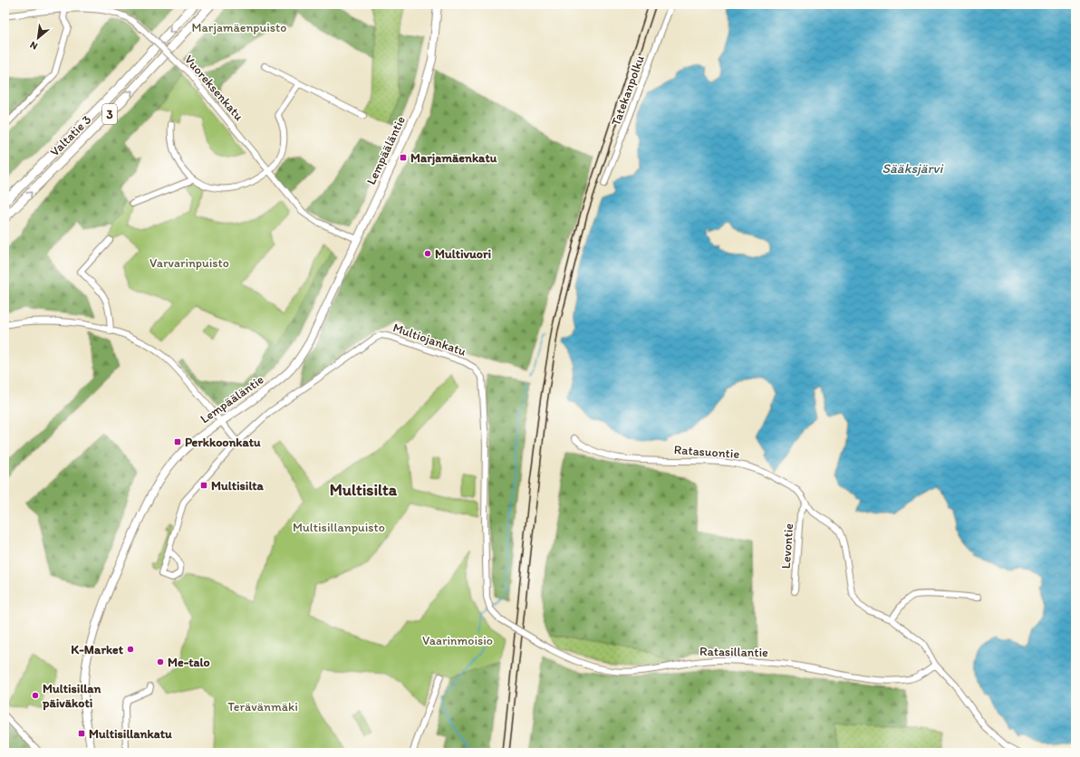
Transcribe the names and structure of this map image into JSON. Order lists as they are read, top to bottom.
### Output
{
  "streets": {
    "highway": ["3", "Valtatie 3"],
    "main road": ["Lempääläntie"],
    "street": [
      "Vuoreksenkatu",
      "Tatekanpolku",
      "Multiojankatu",
      "Ratasuontie",
      "Levontie",
      "Ratasillantie"
    ]
  },
  "crossings": [
    ["Vuoreksenkatu", "Lempääläntie"],
    ["Multiojankatu", "Ratasillantie"],
    ["Ratasuontie", "Levontie"],
    ["Ratasuontie", "Ratasillantie"]
  ],
  "districts": ["Multisilta"],
  "water": ["Sääksjärvi"],
  "parks": [
    "Marjamäenpuisto",
    "Varvarinpuisto",
    "Multisillanpuisto",
    "Vaarinmoisio",
    "Terävänmäki"
  ],
  "places": {
    "transit": [
      "Marjamäenkatu",
      "Perkkoonkatu",
      "Multisilta",
      "Multisillankatu"
    ],
    "other": [
      "Multivuori",
      "K-Market",
      "Me-talo",
      "Multisillan päiväkoti"
    ]
  },
  "north": "bottom left"
}
